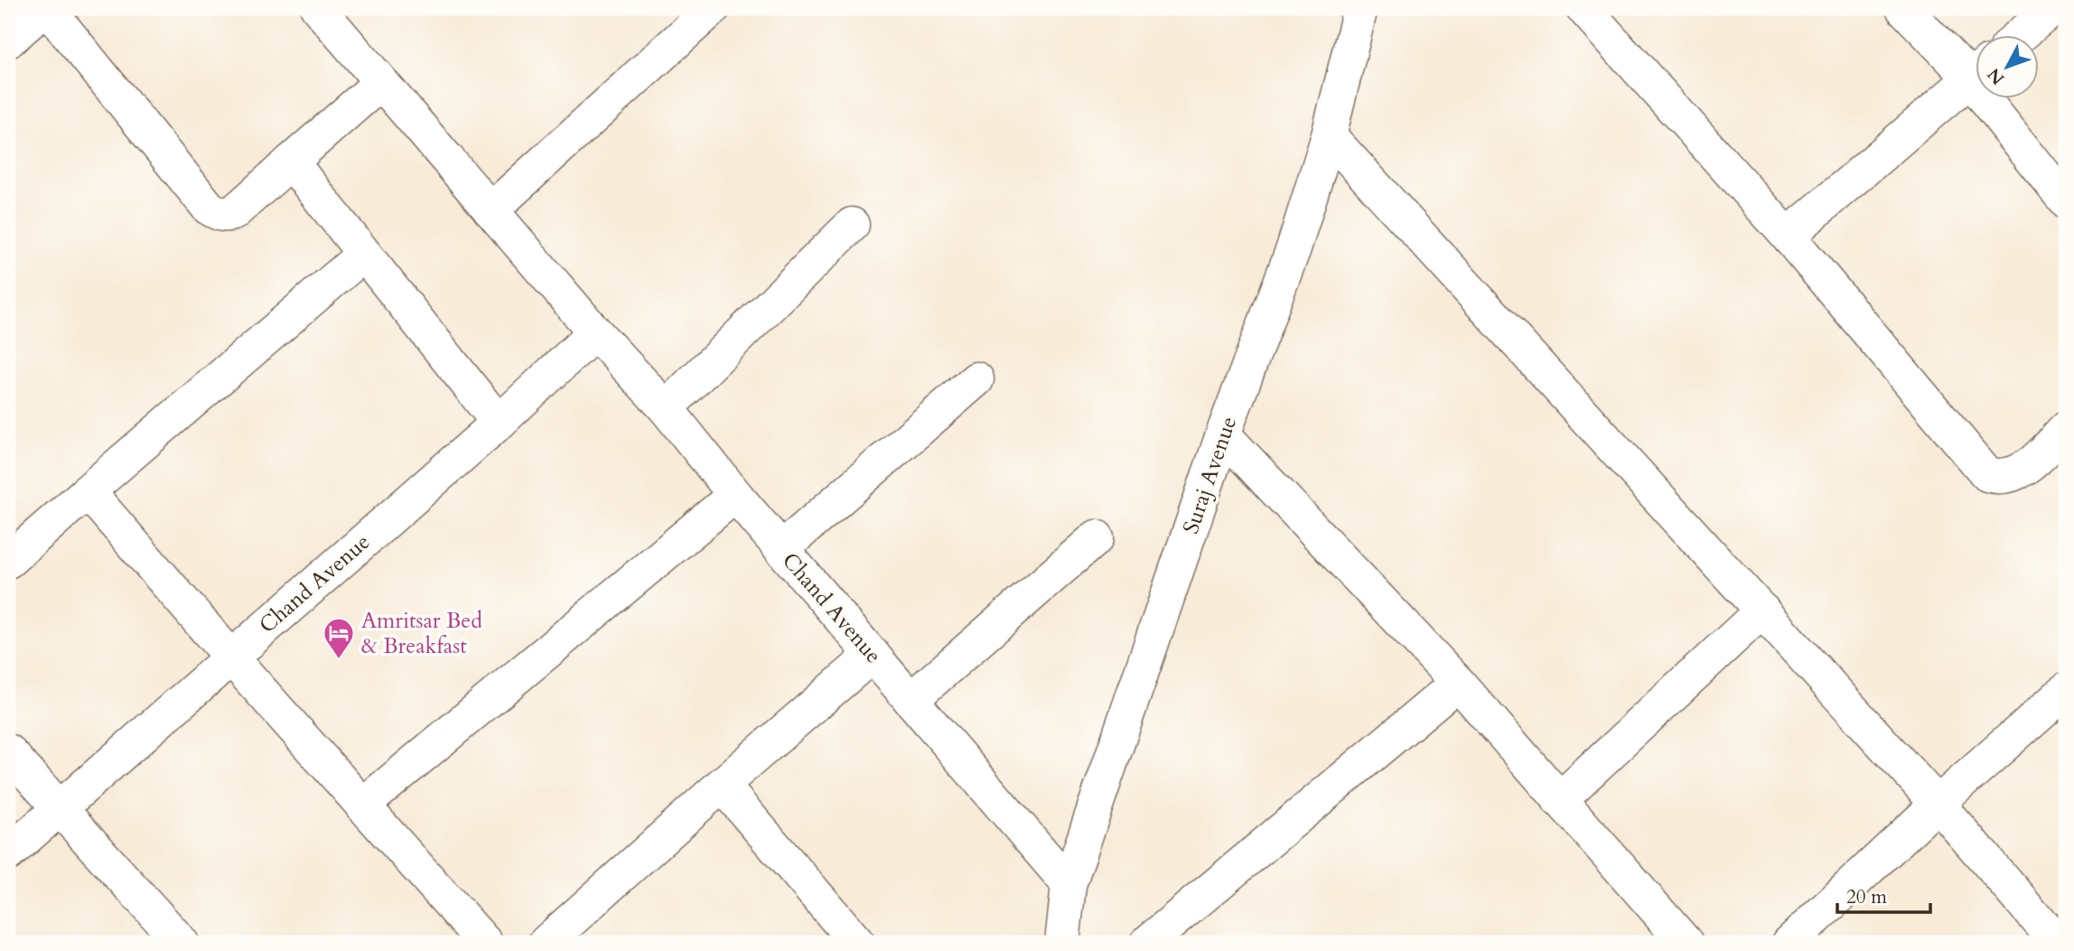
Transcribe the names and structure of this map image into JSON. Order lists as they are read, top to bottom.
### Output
{
  "streets": {
    "street": ["Suraj Avenue", "Chand Avenue"]
  },
  "crossings": [
    ["Suraj Avenue", "Chand Avenue"]
  ],
  "places": {
    "hotel": ["Amritsar Bed & Breakfast"]
  },
  "scale_bar": "20 m",
  "north": "bottom left"
}
